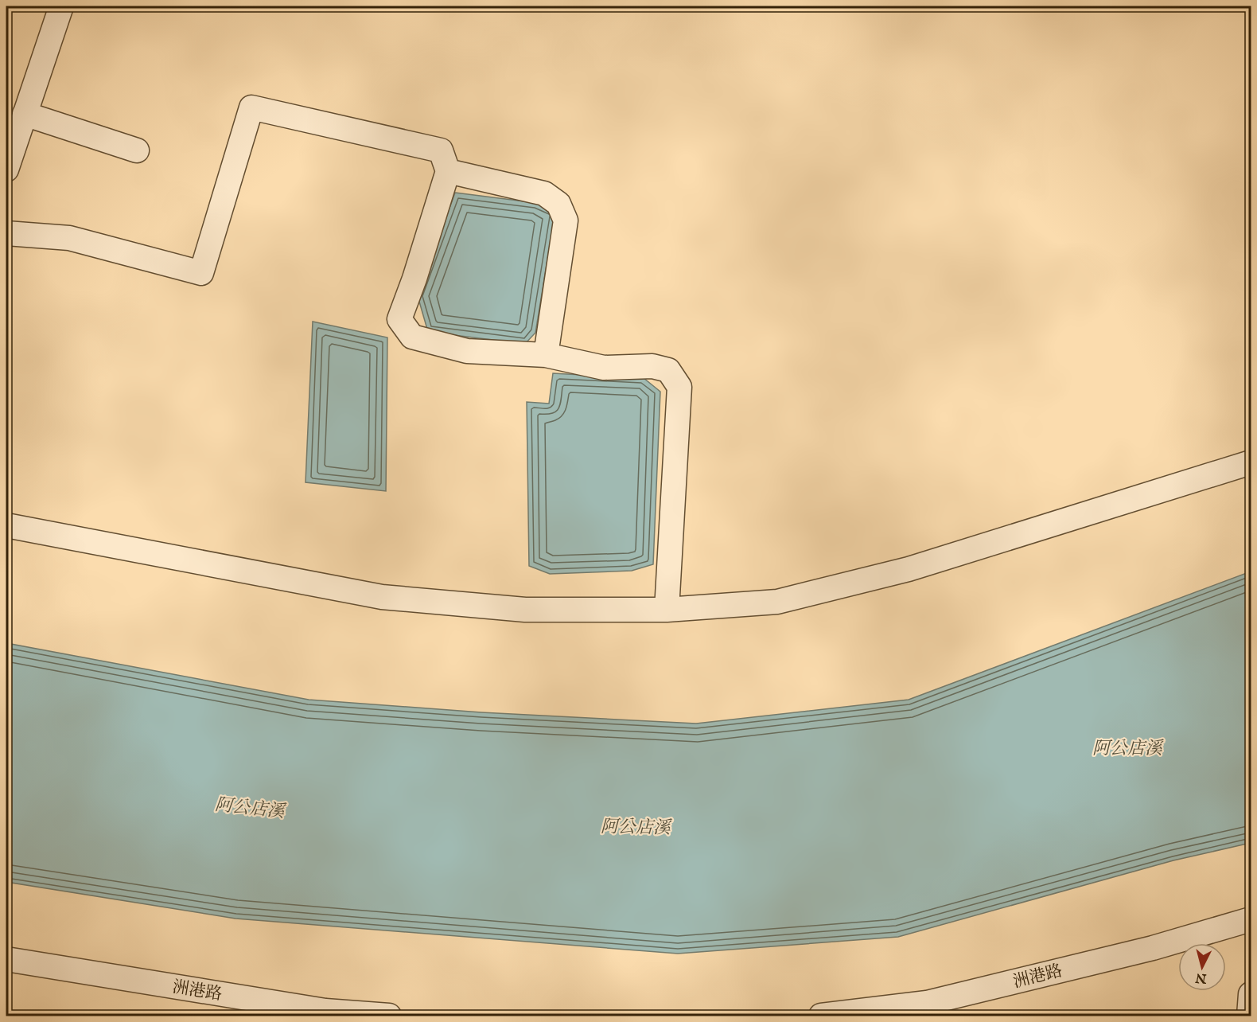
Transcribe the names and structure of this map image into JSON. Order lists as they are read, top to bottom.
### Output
{
  "streets": {
    "street": ["洲港路"]
  },
  "water": ["阿公店溪"],
  "north": "bottom"
}
